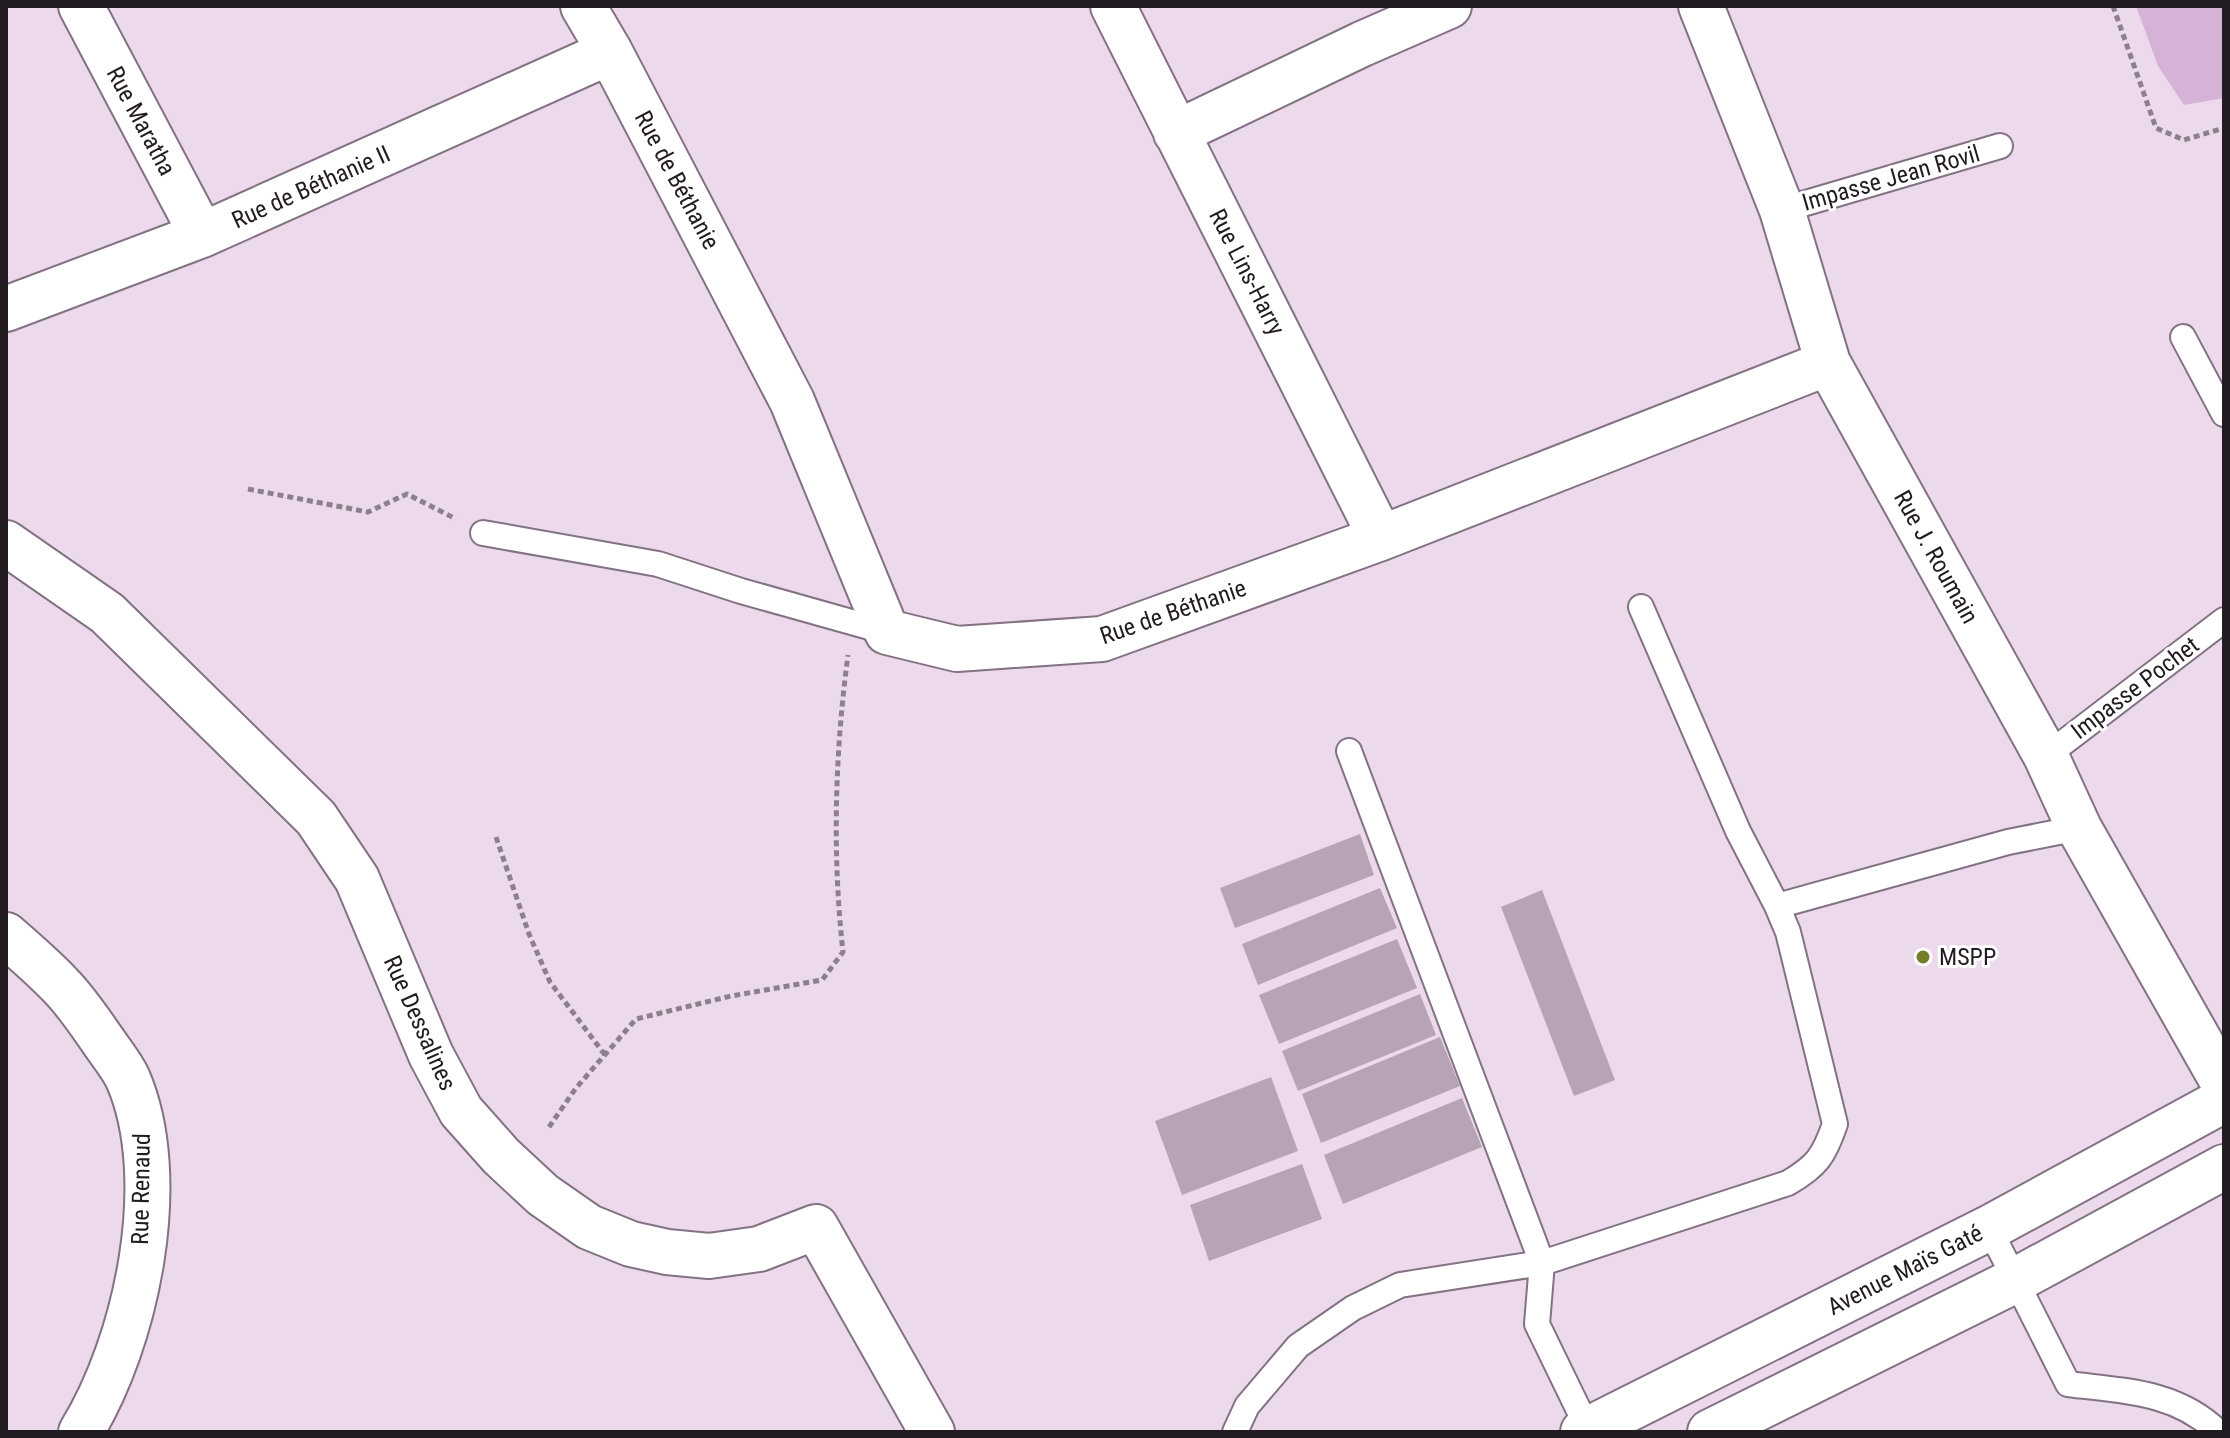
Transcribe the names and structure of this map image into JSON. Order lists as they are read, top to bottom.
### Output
{
  "streets": {
    "street": [
      "Rue Maratha",
      "Rue de Béthanie",
      "Rue de Béthanie II",
      "Rue Lins-Harry",
      "Rue J. Roumain",
      "Rue Dessalines",
      "Rue Renaud",
      "Avenue Maïs Gaté"
    ],
    "lane": ["Impasse Jean Rovil", "Impasse Pochet"]
  },
  "crossings": [
    ["Rue Maratha", "Rue de Béthanie II"],
    ["Impasse Jean Rovil", "Rue J. Roumain"],
    ["Rue de Béthanie", "Rue de Béthanie II"],
    ["Rue de Béthanie", "Rue Lins-Harry"],
    ["Rue de Béthanie", "Rue J. Roumain"],
    ["Rue J. Roumain", "Impasse Pochet"]
  ],
  "places": ["MSPP"]
}
